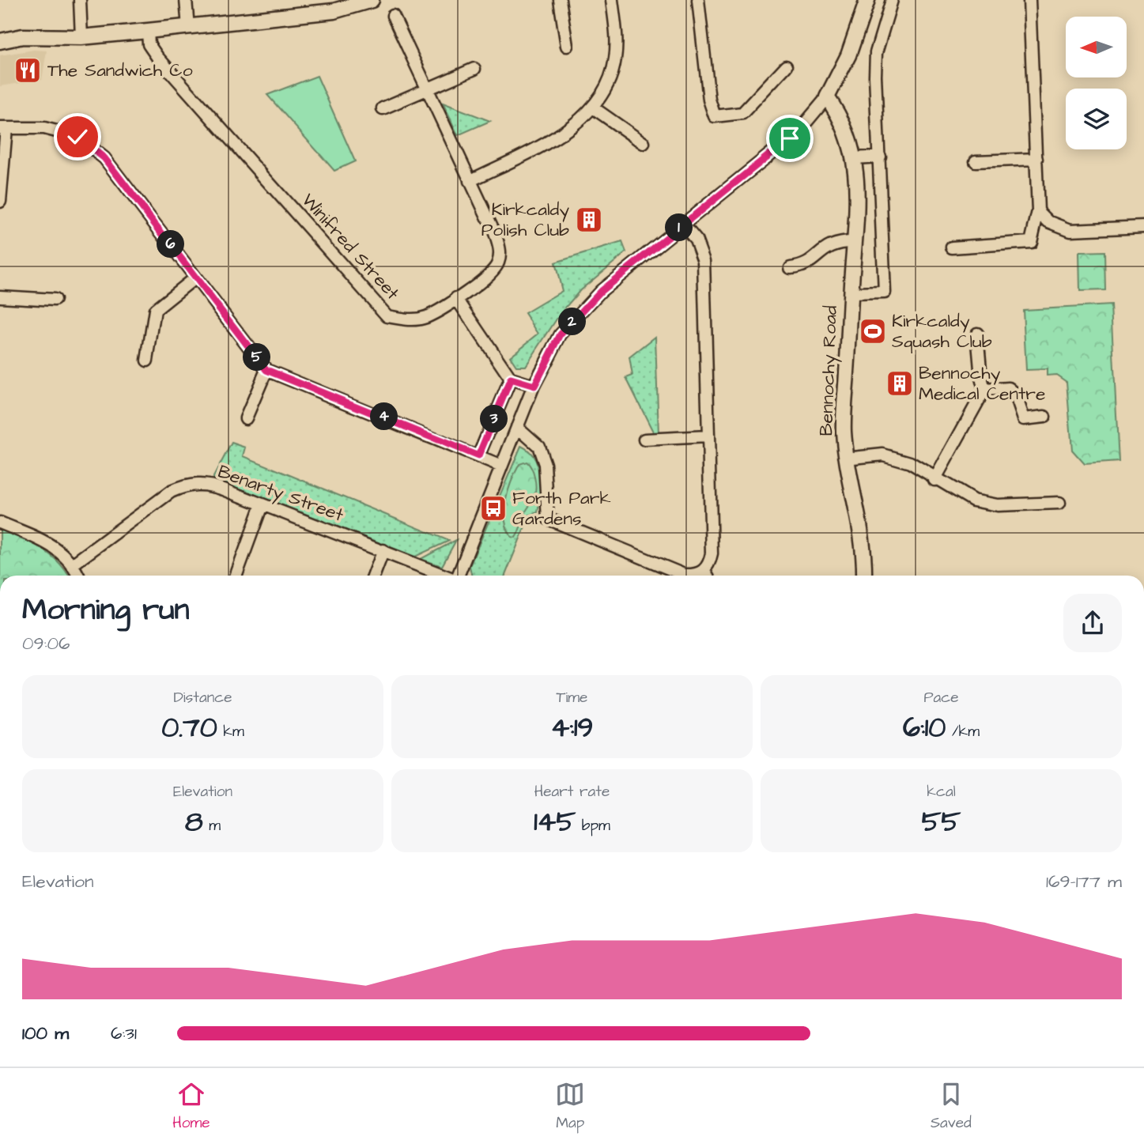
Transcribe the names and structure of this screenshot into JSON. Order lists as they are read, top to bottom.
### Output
{
  "streets": {
    "street": ["Winifred Street", "Bennochy Road", "Benarty Street"]
  },
  "places": {
    "restaurant": ["The Sandwich Co"],
    "building": ["Kirkcaldy Polish Club", "Bennochy Medical Centre"],
    "sports": ["Kirkcaldy Squash Club"],
    "bus stop": ["Forth Park Gardens"]
  },
  "north": "left",
  "page": {
    "pins": [
      "1",
      "6",
      "2",
      "5",
      "4",
      "3"
    ],
    "heading": ["Morning run", "09:06"],
    "stats": [
      ["Distance", "0.70 km"],
      ["Time", "4:19"],
      ["Pace", "6:10 /km"],
      ["Elevation", "8 m"],
      ["Heart rate", "145 bpm"],
      ["kcal", "55"]
    ],
    "chart": ["Elevation", "169–177 m"],
    "list": [
      {
        "name": "100 m",
        "note": "6:31"
      }
    ],
    "tabs": ["Home", "Map", "Saved"]
  }
}
